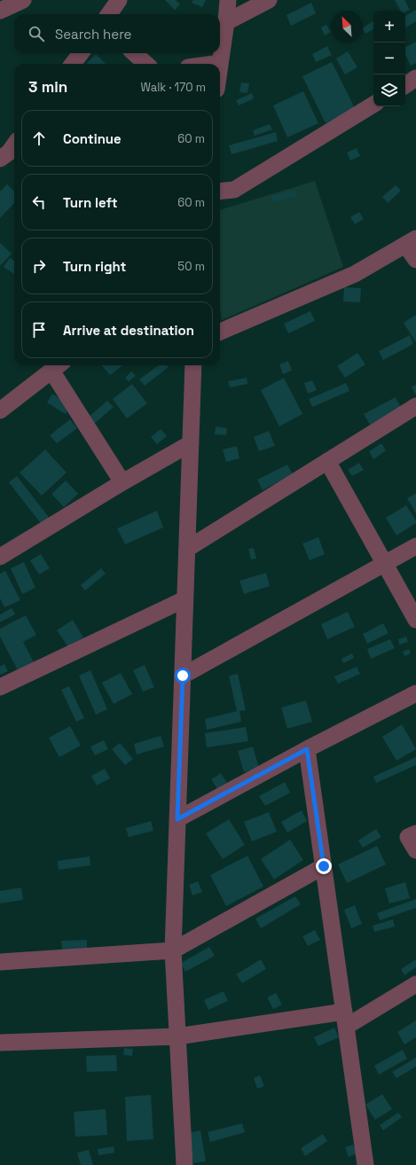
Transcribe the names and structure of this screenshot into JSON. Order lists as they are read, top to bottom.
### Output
{
  "north": "top left",
  "page": {
    "map_buttons": ["+", "−"],
    "search": "Search here",
    "heading": ["3 min", "Walk · 170 m"],
    "list": [
      ["Continue", "60 m"],
      ["Turn left", "60 m"],
      ["Turn right", "50 m"],
      "Arrive at destination"
    ]
  }
}
